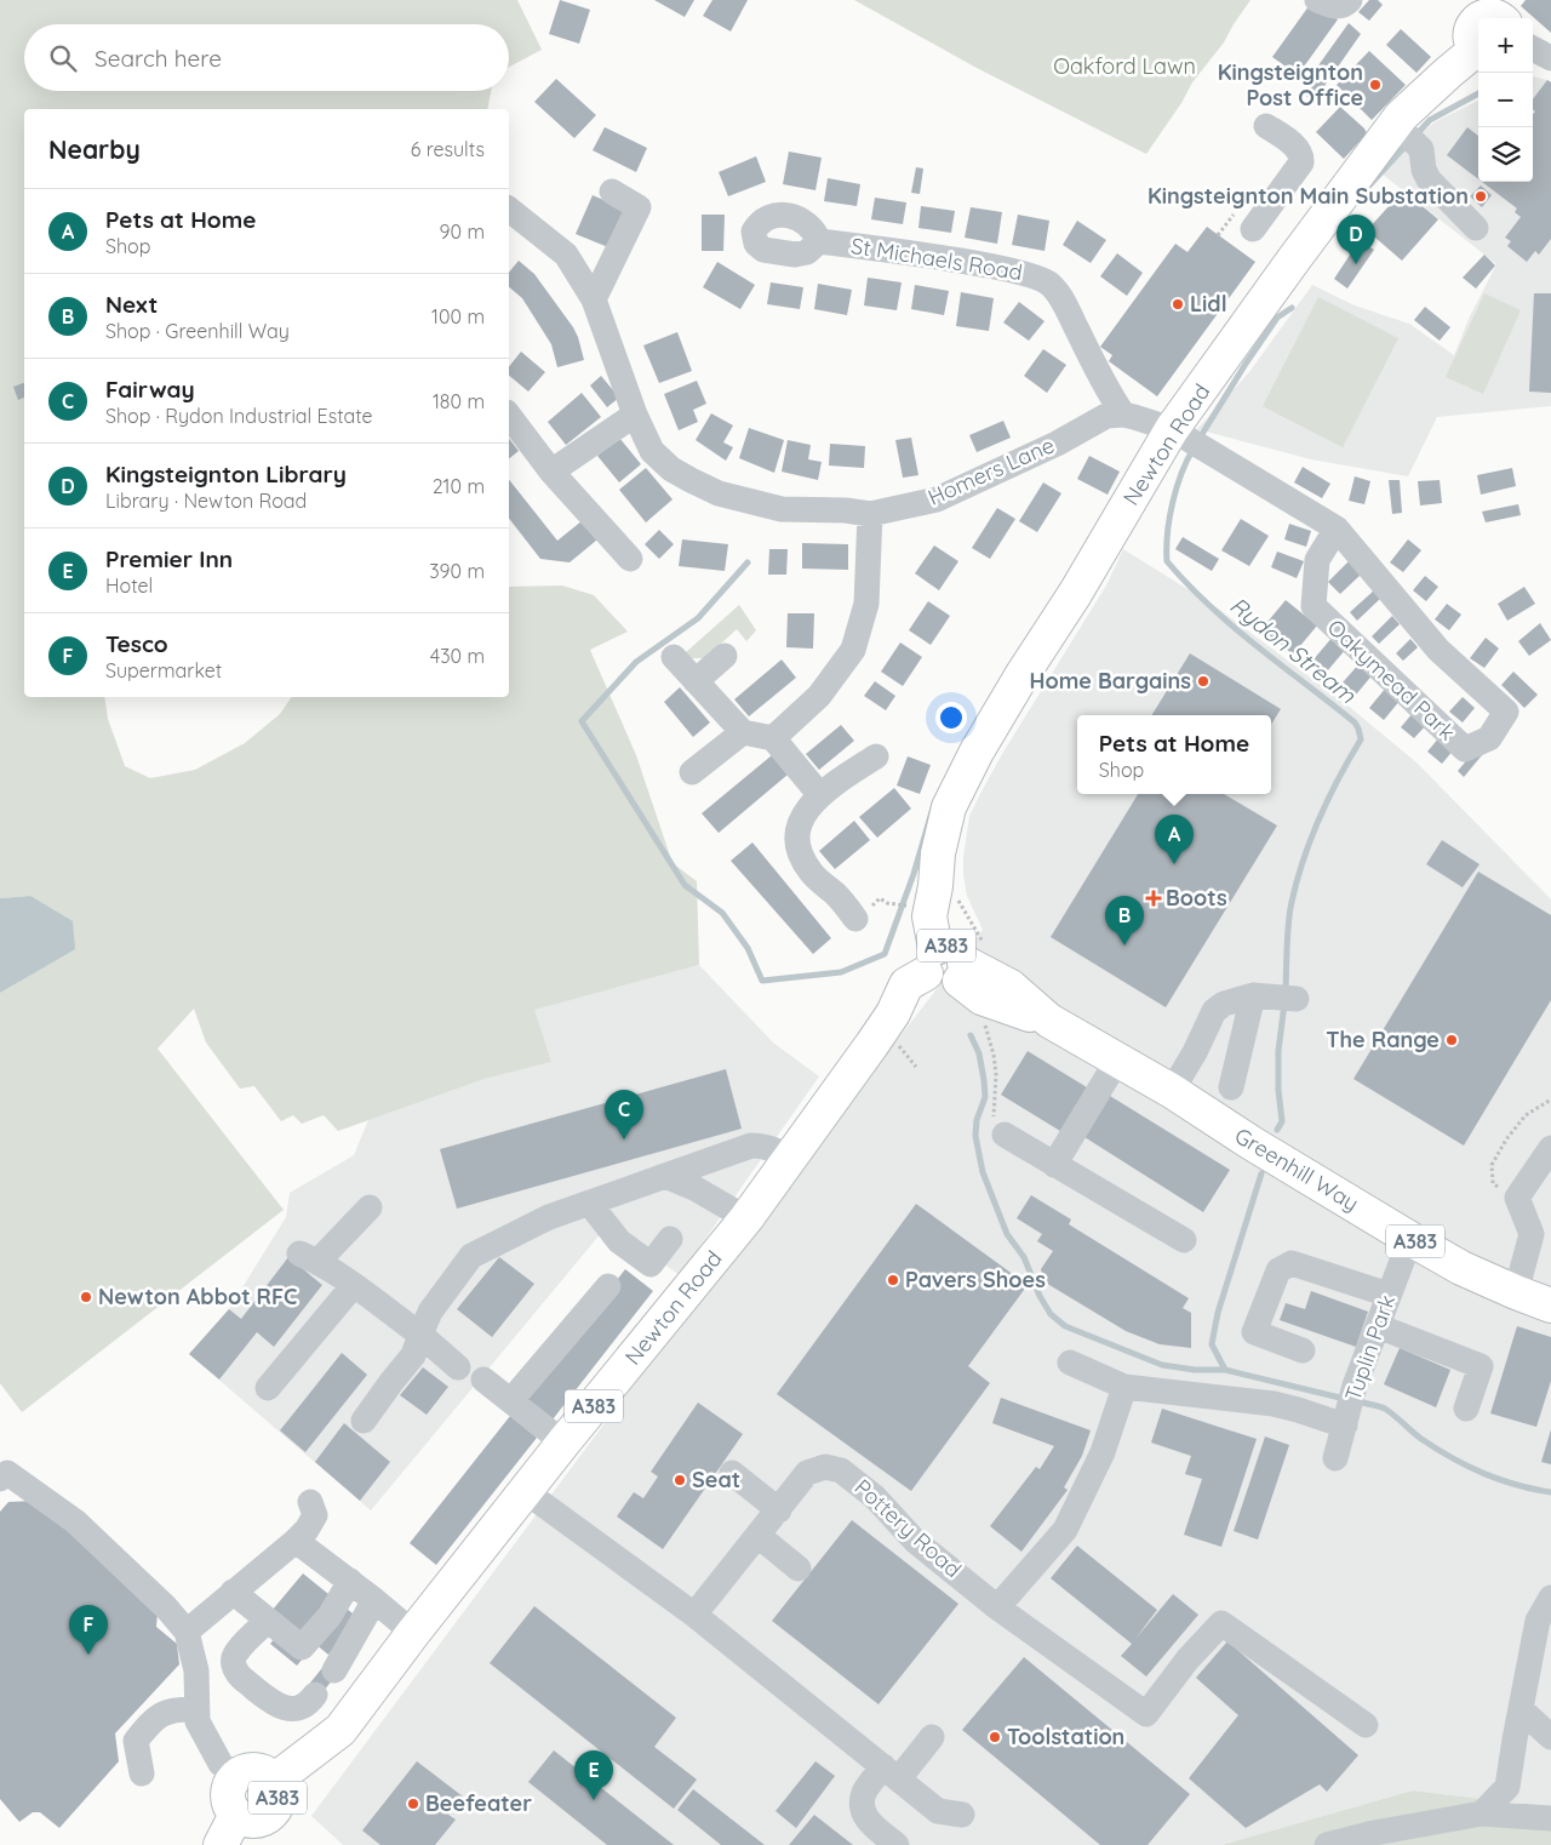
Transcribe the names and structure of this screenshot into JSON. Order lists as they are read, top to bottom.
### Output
{
  "streets": {
    "main road": ["Newton Road", "A383", "Greenhill Way"],
    "street": [
      "St Michaels Road",
      "Homers Lane",
      "Oakymead Park",
      "Tuplin Park",
      "Pottery Road"
    ]
  },
  "crossings": [
    ["St Michaels Road", "Homers Lane"],
    ["Newton Road", "Oakymead Park"],
    ["Newton Road", "A383"],
    ["Newton Road", "Greenhill Way"],
    ["Greenhill Way", "Tuplin Park"]
  ],
  "water": ["Rydon Stream"],
  "parks": ["Oakford Lawn"],
  "places": {
    "other": [
      "Kingsteignton Post Office",
      "Kingsteignton Main Substation",
      "Lidl",
      "Home Bargains",
      "The Range",
      "Pavers Shoes",
      "Newton Abbot RFC",
      "Seat",
      "Toolstation",
      "Beefeater"
    ],
    "health": ["Boots"]
  },
  "page": {
    "map_buttons": ["+", "−"],
    "search": "Search here",
    "heading": ["Nearby", "6 results"],
    "list": [
      {
        "mark": "A",
        "name": "Pets at Home",
        "note": "Shop",
        "value": "90 m"
      },
      {
        "mark": "B",
        "name": "Next",
        "note": "Shop · Greenhill Way",
        "value": "100 m"
      },
      {
        "mark": "C",
        "name": "Fairway",
        "note": "Shop · Rydon Industrial Estate",
        "value": "180 m"
      },
      {
        "mark": "D",
        "name": "Kingsteignton Library",
        "note": "Library · Newton Road",
        "value": "210 m"
      },
      {
        "mark": "E",
        "name": "Premier Inn",
        "note": "Hotel",
        "value": "390 m"
      },
      {
        "mark": "F",
        "name": "Tesco",
        "note": "Supermarket",
        "value": "430 m"
      }
    ],
    "pins": [
      "D",
      "A",
      "B",
      "C",
      "F",
      "E"
    ],
    "popup": ["Pets at Home", "Shop"]
  }
}
